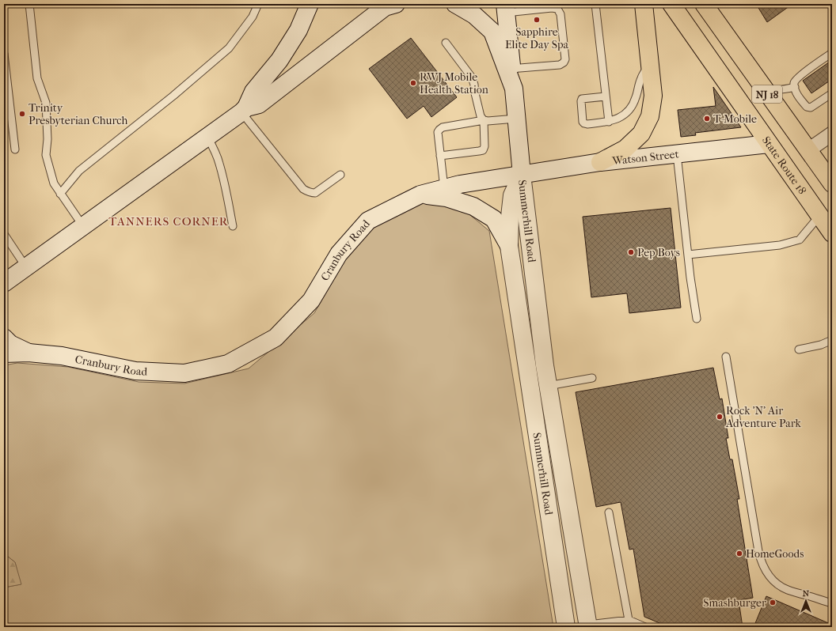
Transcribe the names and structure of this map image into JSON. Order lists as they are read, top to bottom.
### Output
{
  "streets": {
    "highway": ["NJ 18", "State Route 18"],
    "main road": ["Watson Street", "Summerhill Road", "Cranbury Road"]
  },
  "crossings": [
    ["Watson Street", "State Route 18"],
    ["Watson Street", "Summerhill Road"],
    ["Watson Street", "Cranbury Road"],
    ["Summerhill Road", "Cranbury Road"]
  ],
  "districts": ["TANNERS CORNER"],
  "places": [
    "Sapphire Elite Day Spa",
    "RWJ Mobile Health Station",
    "Trinity Presbyterian Church",
    "T-Mobile",
    "Pep Boys",
    "Rock 'N' Air Adventure Park",
    "HomeGoods",
    "Smashburger"
  ],
  "north": "top"
}
